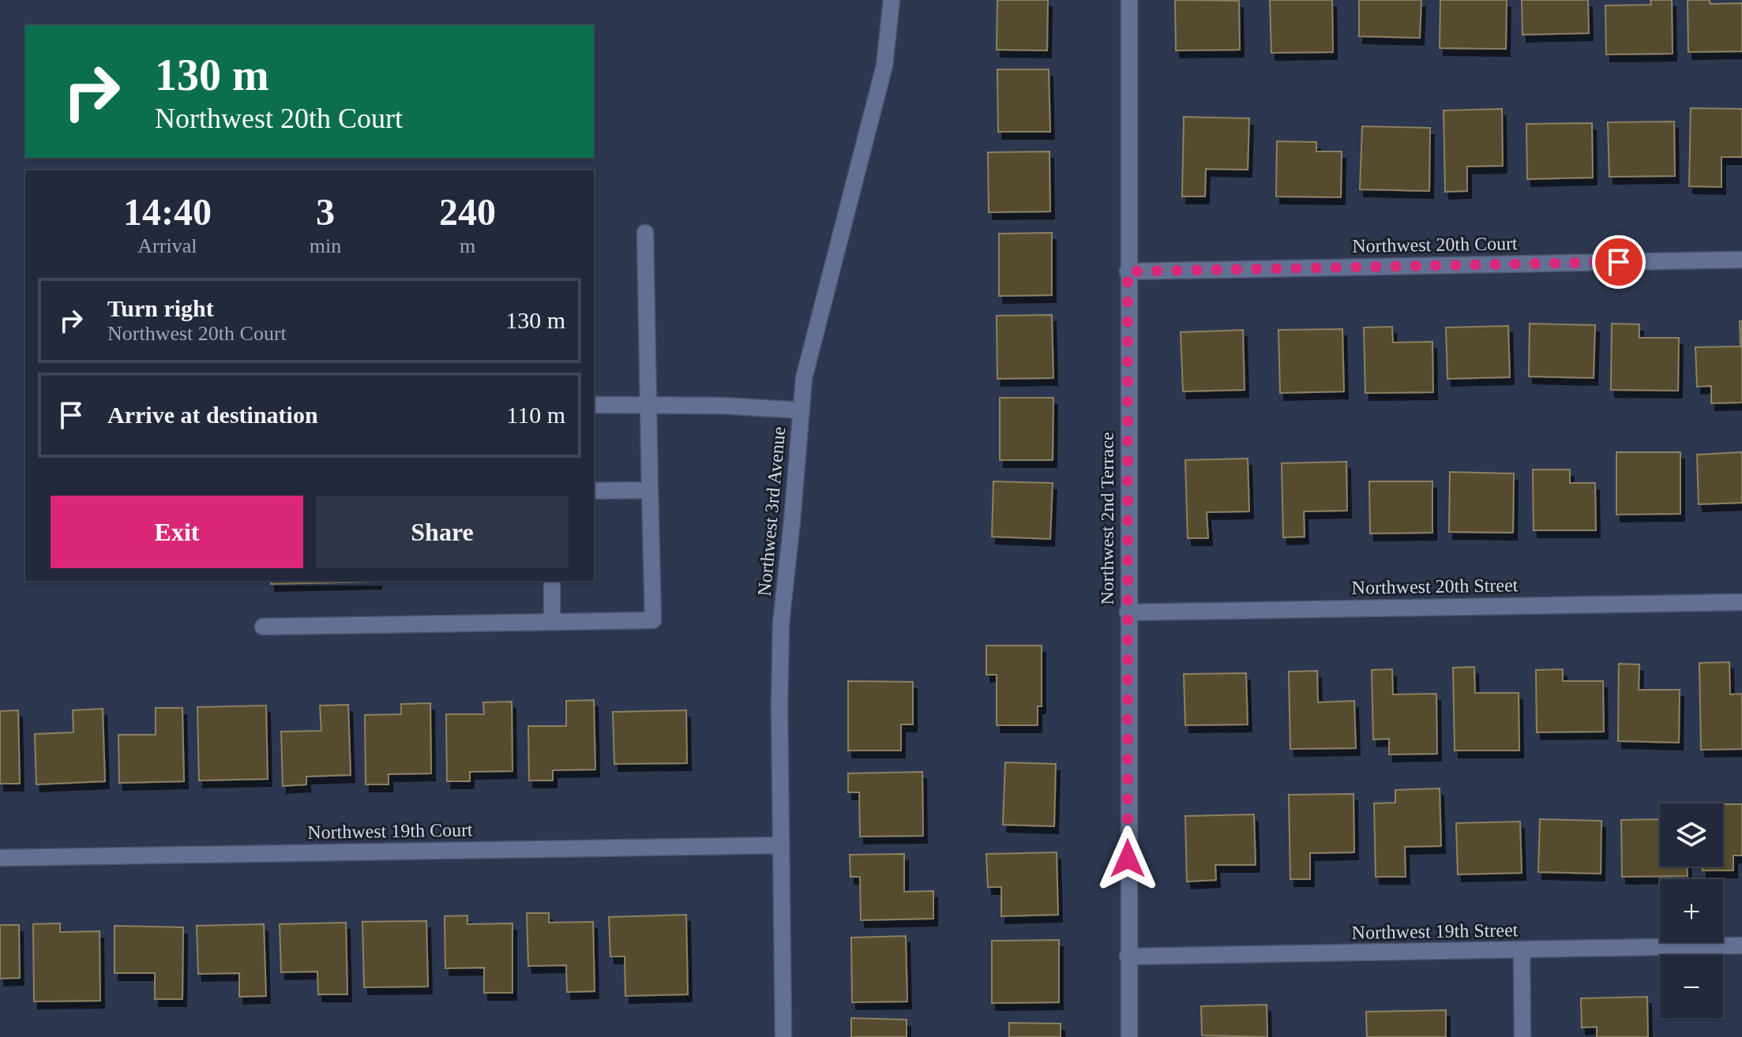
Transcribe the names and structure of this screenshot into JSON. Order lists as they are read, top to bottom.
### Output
{
  "streets": {
    "street": [
      "Northwest 20th Court",
      "Northwest 3rd Avenue",
      "Northwest 2nd Terrace",
      "Northwest 20th Street",
      "Northwest 19th Court",
      "Northwest 19th Street"
    ]
  },
  "crossings": [
    ["Northwest 20th Court", "Northwest 2nd Terrace"],
    ["Northwest 3rd Avenue", "Northwest 19th Court"],
    ["Northwest 2nd Terrace", "Northwest 20th Street"],
    ["Northwest 2nd Terrace", "Northwest 19th Street"]
  ],
  "page": {
    "turn": ["130 m", "Northwest 20th Court"],
    "eta": [
      "14:40",
      "Arrival",
      "3",
      "min",
      "240",
      "m"
    ],
    "list": [
      {
        "name": "Turn right",
        "note": "Northwest 20th Court",
        "value": "130 m"
      },
      {
        "name": "Arrive at destination",
        "value": "110 m"
      }
    ],
    "buttons": ["Exit", "Share"],
    "map_buttons": ["+", "−"]
  }
}
